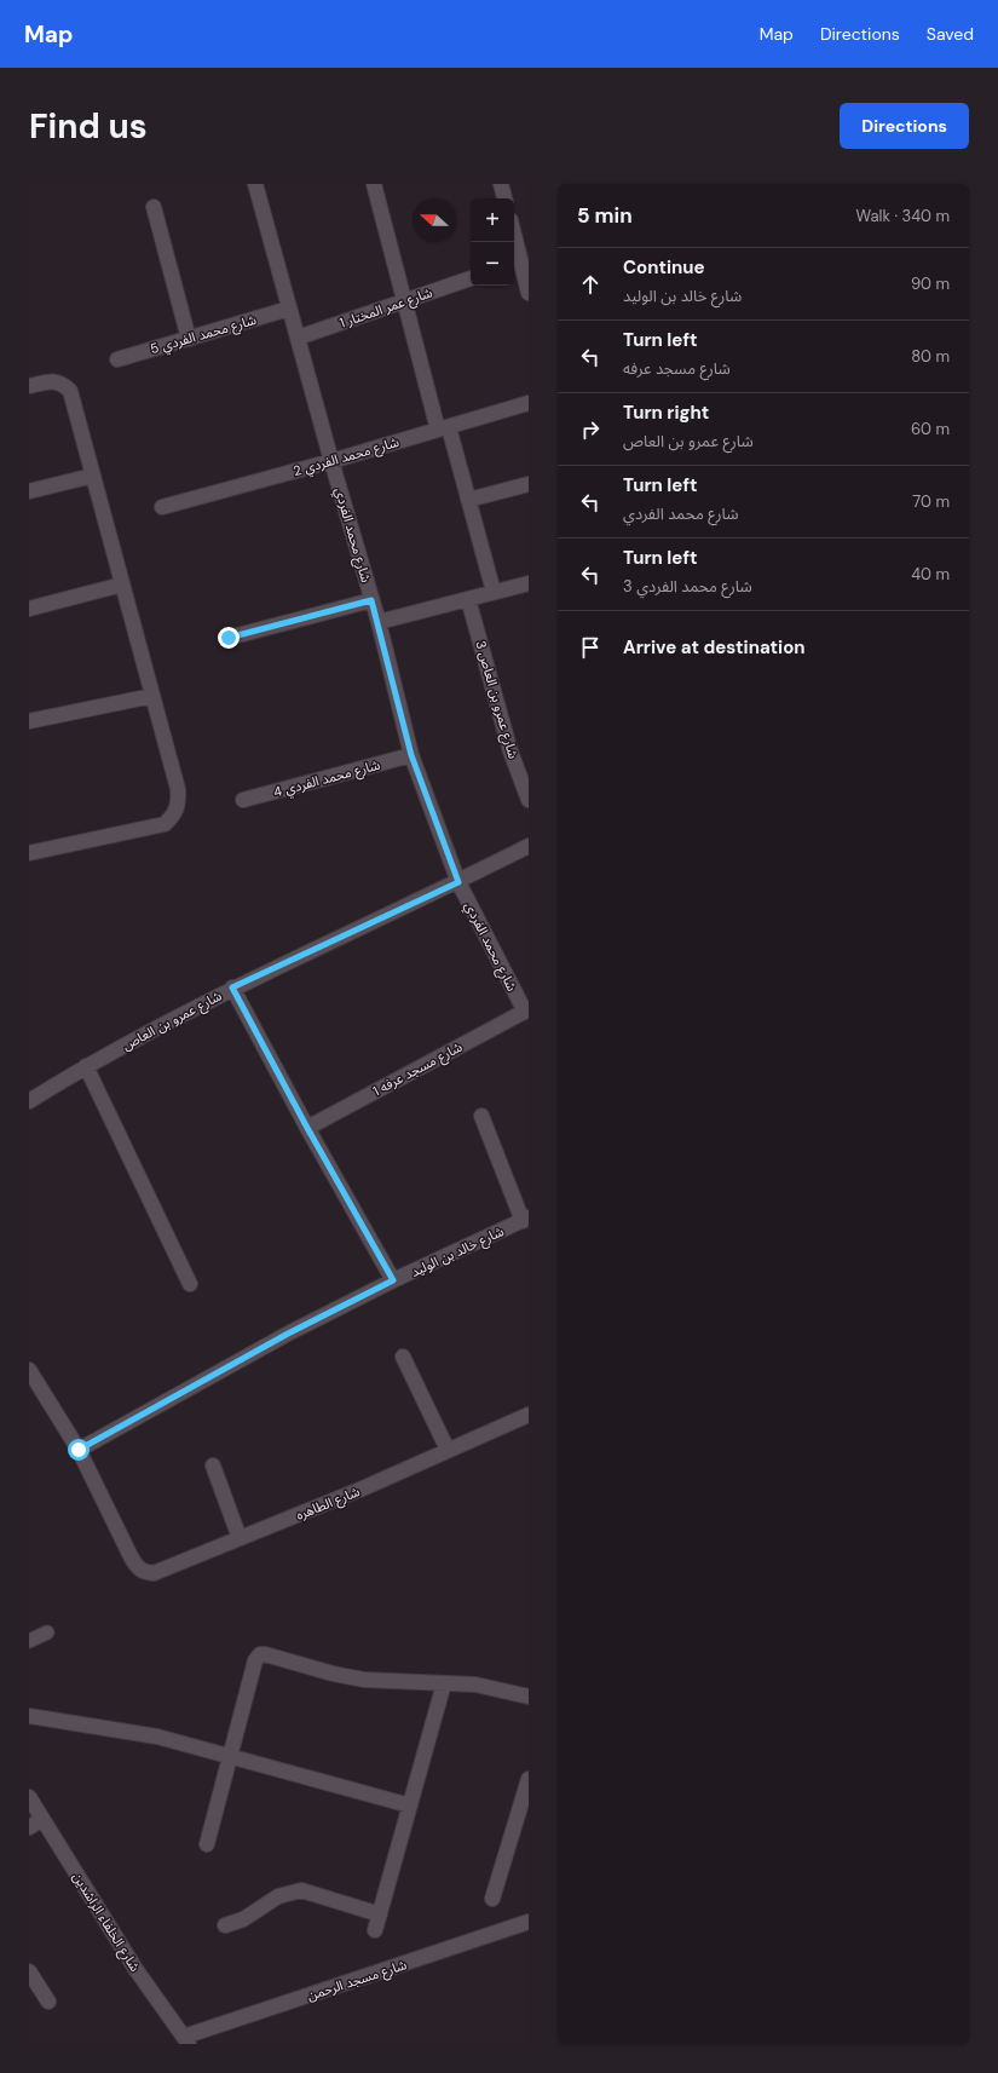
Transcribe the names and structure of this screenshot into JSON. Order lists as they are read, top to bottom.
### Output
{
  "streets": {
    "street": [
      "شارع عمر المختار 1",
      "شارع محمد الفردي 5",
      "شارع محمد الفردي 2",
      "شارع محمد الفردي",
      "شارع عمرو بن العاص 3",
      "شارع محمد الفردي 4",
      "شارع عمرو بن العاص",
      "شارع مسجد عرفه 1",
      "شارع خالد بن الوليد",
      "شارع الطاهره",
      "شارع الخلفاء الراشدين",
      "شارع مسجد الرحمن"
    ]
  },
  "crossings": [
    ["شارع عمر المختار 1", "شارع محمد الفردي"],
    ["شارع محمد الفردي 5", "شارع محمد الفردي"],
    ["شارع محمد الفردي 2", "شارع محمد الفردي"],
    ["شارع محمد الفردي", "شارع محمد الفردي 4"],
    ["شارع محمد الفردي", "شارع عمرو بن العاص"],
    ["شارع محمد الفردي", "شارع مسجد عرفه 1"],
    ["شارع خالد بن الوليد", "شارع الطاهره"],
    ["شارع الخلفاء الراشدين", "شارع مسجد الرحمن"]
  ],
  "north": "left",
  "page": {
    "header": "Map",
    "nav": ["Map", "Directions", "Saved"],
    "buttons": "Directions",
    "title": "Find us",
    "heading": ["5 min", "Walk · 340 m"],
    "map_buttons": ["+", "−"],
    "list": [
      ["Continue", "شارع خالد بن الوليد", "90 m"],
      ["Turn left", "شارع مسجد عرفه", "80 m"],
      ["Turn right", "شارع عمرو بن العاص", "60 m"],
      ["Turn left", "شارع محمد الفردي", "70 m"],
      ["Turn left", "شارع محمد الفردي 3", "40 m"],
      "Arrive at destination"
    ]
  }
}
